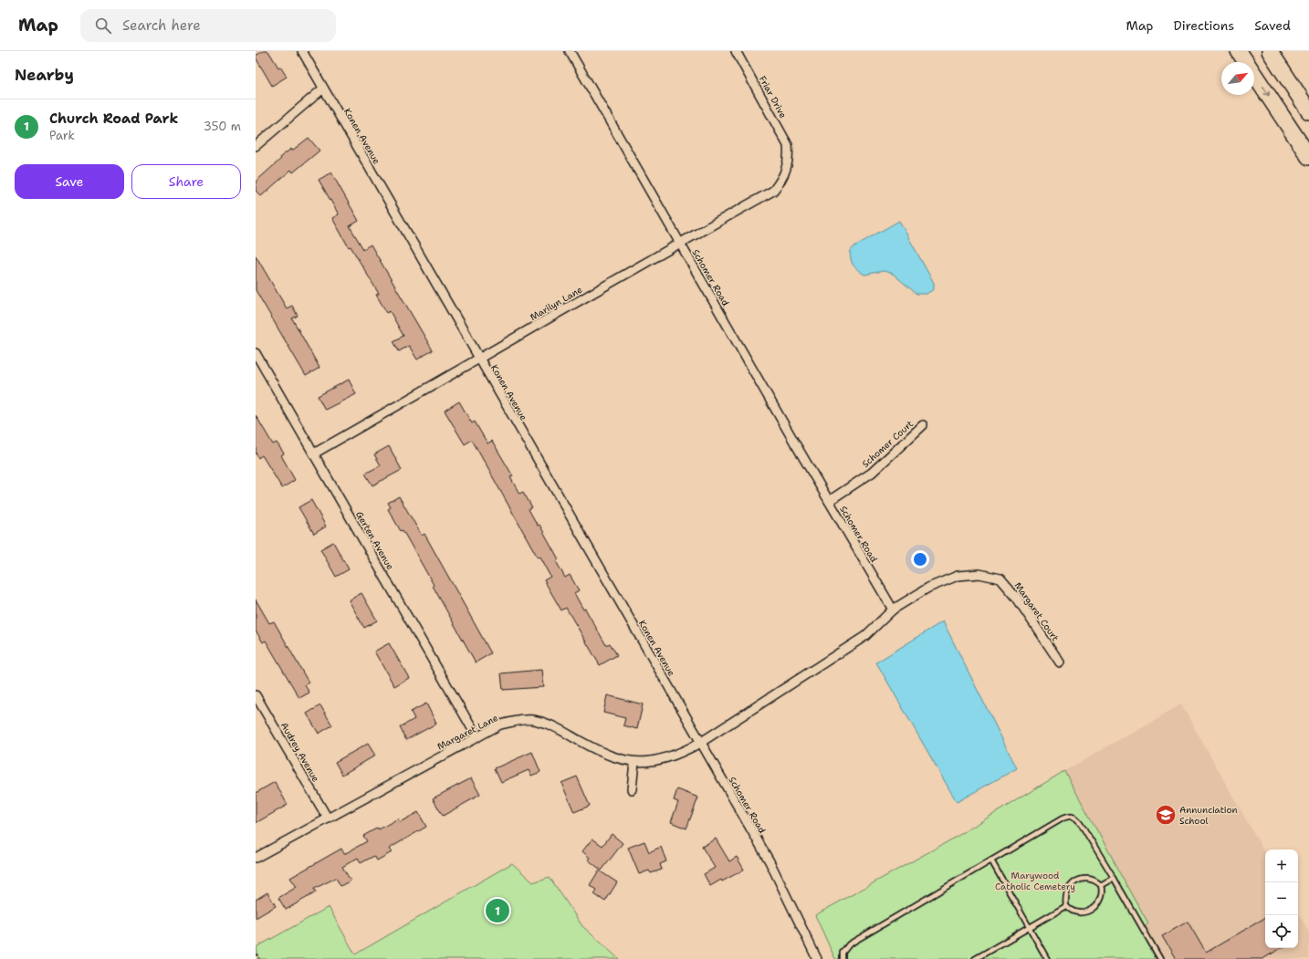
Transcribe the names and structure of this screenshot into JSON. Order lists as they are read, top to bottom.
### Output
{
  "streets": {
    "street": [
      "Friar Drive",
      "Konen Avenue",
      "Schomer Road",
      "Marilyn Lane",
      "Schomer Court",
      "Gerten Avenue",
      "Margaret Court",
      "Margaret Lane",
      "Audrey Avenue"
    ]
  },
  "crossings": [
    ["Friar Drive", "Marilyn Lane"],
    ["Konen Avenue", "Schomer Road"],
    ["Konen Avenue", "Marilyn Lane"],
    ["Konen Avenue", "Margaret Lane"],
    ["Schomer Road", "Marilyn Lane"],
    ["Schomer Road", "Schomer Court"],
    ["Schomer Road", "Margaret Court"],
    ["Schomer Road", "Margaret Lane"],
    ["Marilyn Lane", "Gerten Avenue"],
    ["Gerten Avenue", "Margaret Lane"],
    ["Margaret Lane", "Audrey Avenue"]
  ],
  "parks": ["Marywood Catholic Cemetery"],
  "places": {
    "school or university": ["Annunciation School"]
  },
  "north": "top right",
  "page": {
    "header": "Map",
    "search": "Search here",
    "nav": ["Map", "Directions", "Saved"],
    "heading": "Nearby",
    "list": [
      {
        "mark": "1",
        "name": "Church Road Park",
        "note": "Park",
        "value": "350 m"
      }
    ],
    "buttons": ["Save", "Share"],
    "map_buttons": ["+", "−"],
    "pins": "1"
  }
}
